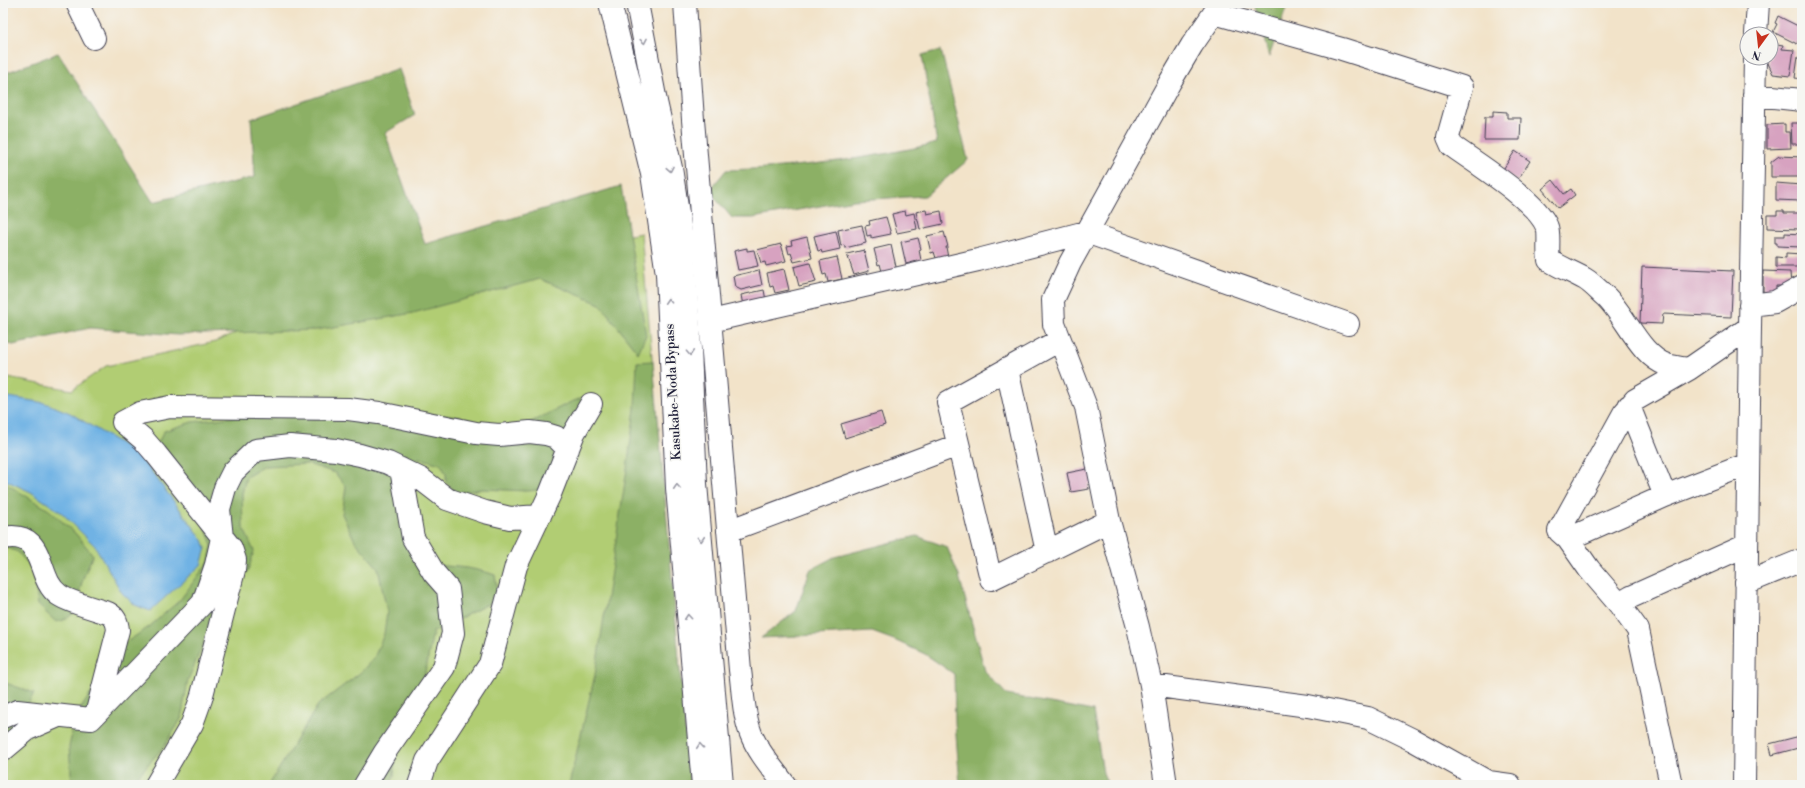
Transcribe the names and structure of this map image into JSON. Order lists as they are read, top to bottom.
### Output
{
  "streets": {
    "main road": ["Kasukabe-Noda Bypass"]
  },
  "north": "bottom"
}
